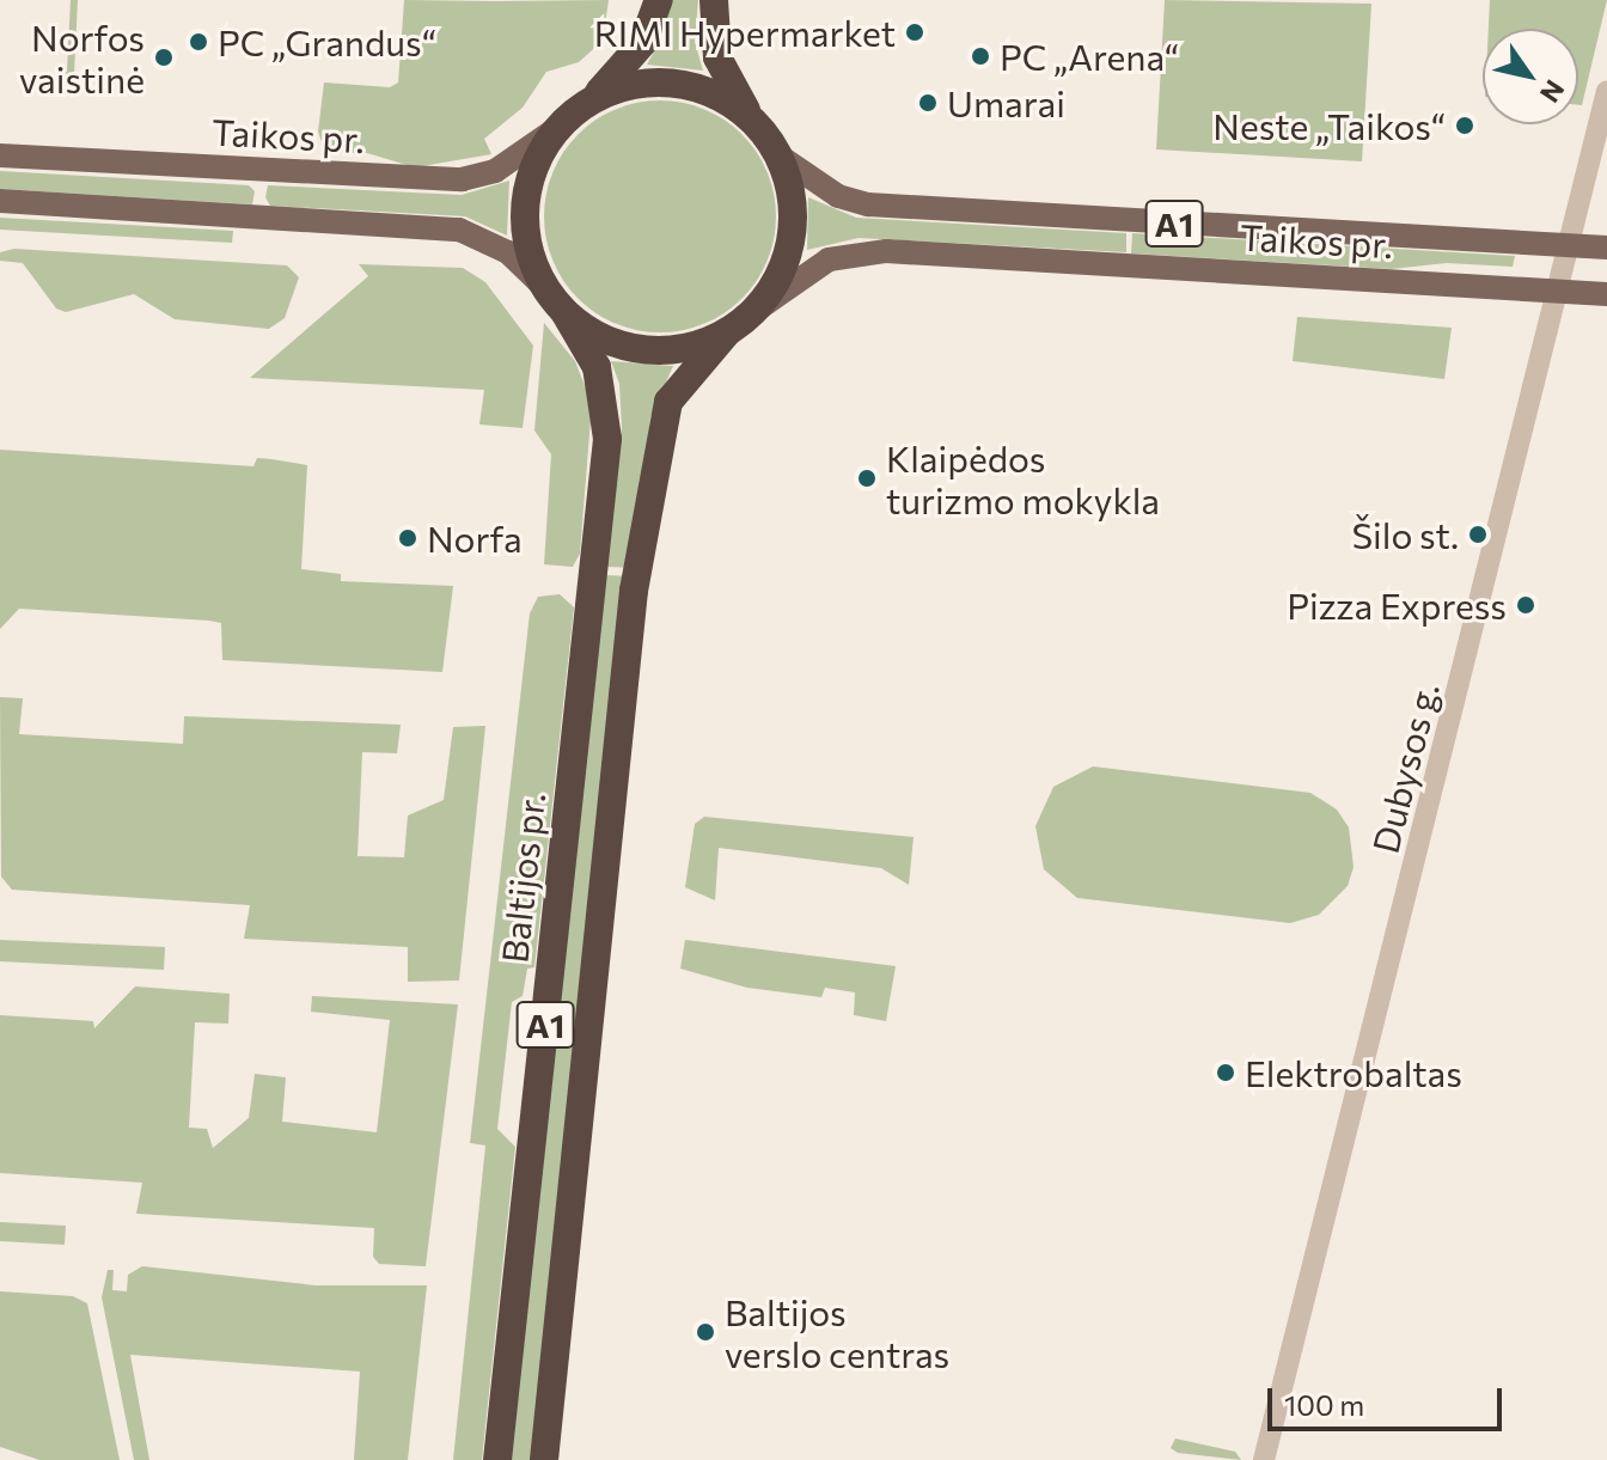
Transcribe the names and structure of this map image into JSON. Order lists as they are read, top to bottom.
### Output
{
  "streets": {
    "highway": ["A1", "Baltijos pr."],
    "main road": ["Taikos pr."],
    "street": ["Dubysos g."]
  },
  "crossings": [
    ["Taikos pr.", "A1"],
    ["Taikos pr.", "Dubysos g."],
    ["Taikos pr.", "Baltijos pr."],
    ["A1", "Baltijos pr."]
  ],
  "places": [
    "RIMI Hypermarket",
    "PC „Grandus“",
    "PC „Arena“",
    "Norfos vaistinė",
    "Umarai",
    "Neste „Taikos“",
    "Klaipėdos turizmo mokykla",
    "Šilo st.",
    "Norfa",
    "Pizza Express",
    "Elektrobaltas",
    "Baltijos verslo centras"
  ],
  "scale_bar": "100 m",
  "north": "bottom right"
}
